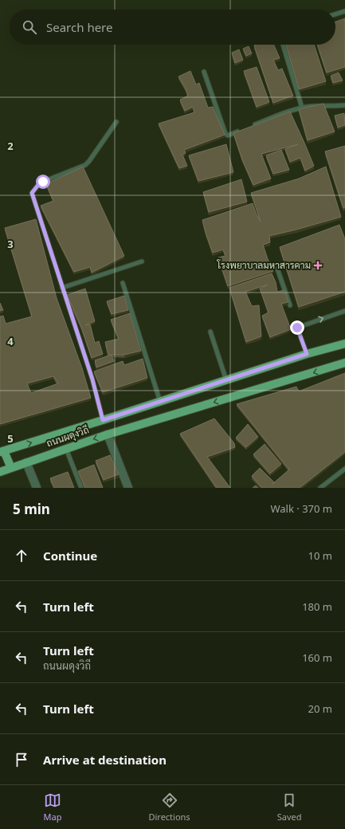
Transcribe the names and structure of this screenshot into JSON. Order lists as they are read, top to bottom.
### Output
{
  "streets": {
    "main road": ["ถนนผดุงวิถี"]
  },
  "places": {
    "health": ["โรงพยาบาลมหาสารคาม"]
  },
  "page": {
    "search": "Search here",
    "heading": ["5 min", "Walk · 370 m"],
    "list": [
      ["Continue", "10 m"],
      ["Turn left", "180 m"],
      ["Turn left", "ถนนผดุงวิถี", "160 m"],
      ["Turn left", "20 m"],
      "Arrive at destination"
    ],
    "nav": ["Map", "Directions", "Saved"]
  },
  "grid": {
    "rows": [
      "2",
      "3",
      "4",
      "5"
    ]
  }
}
